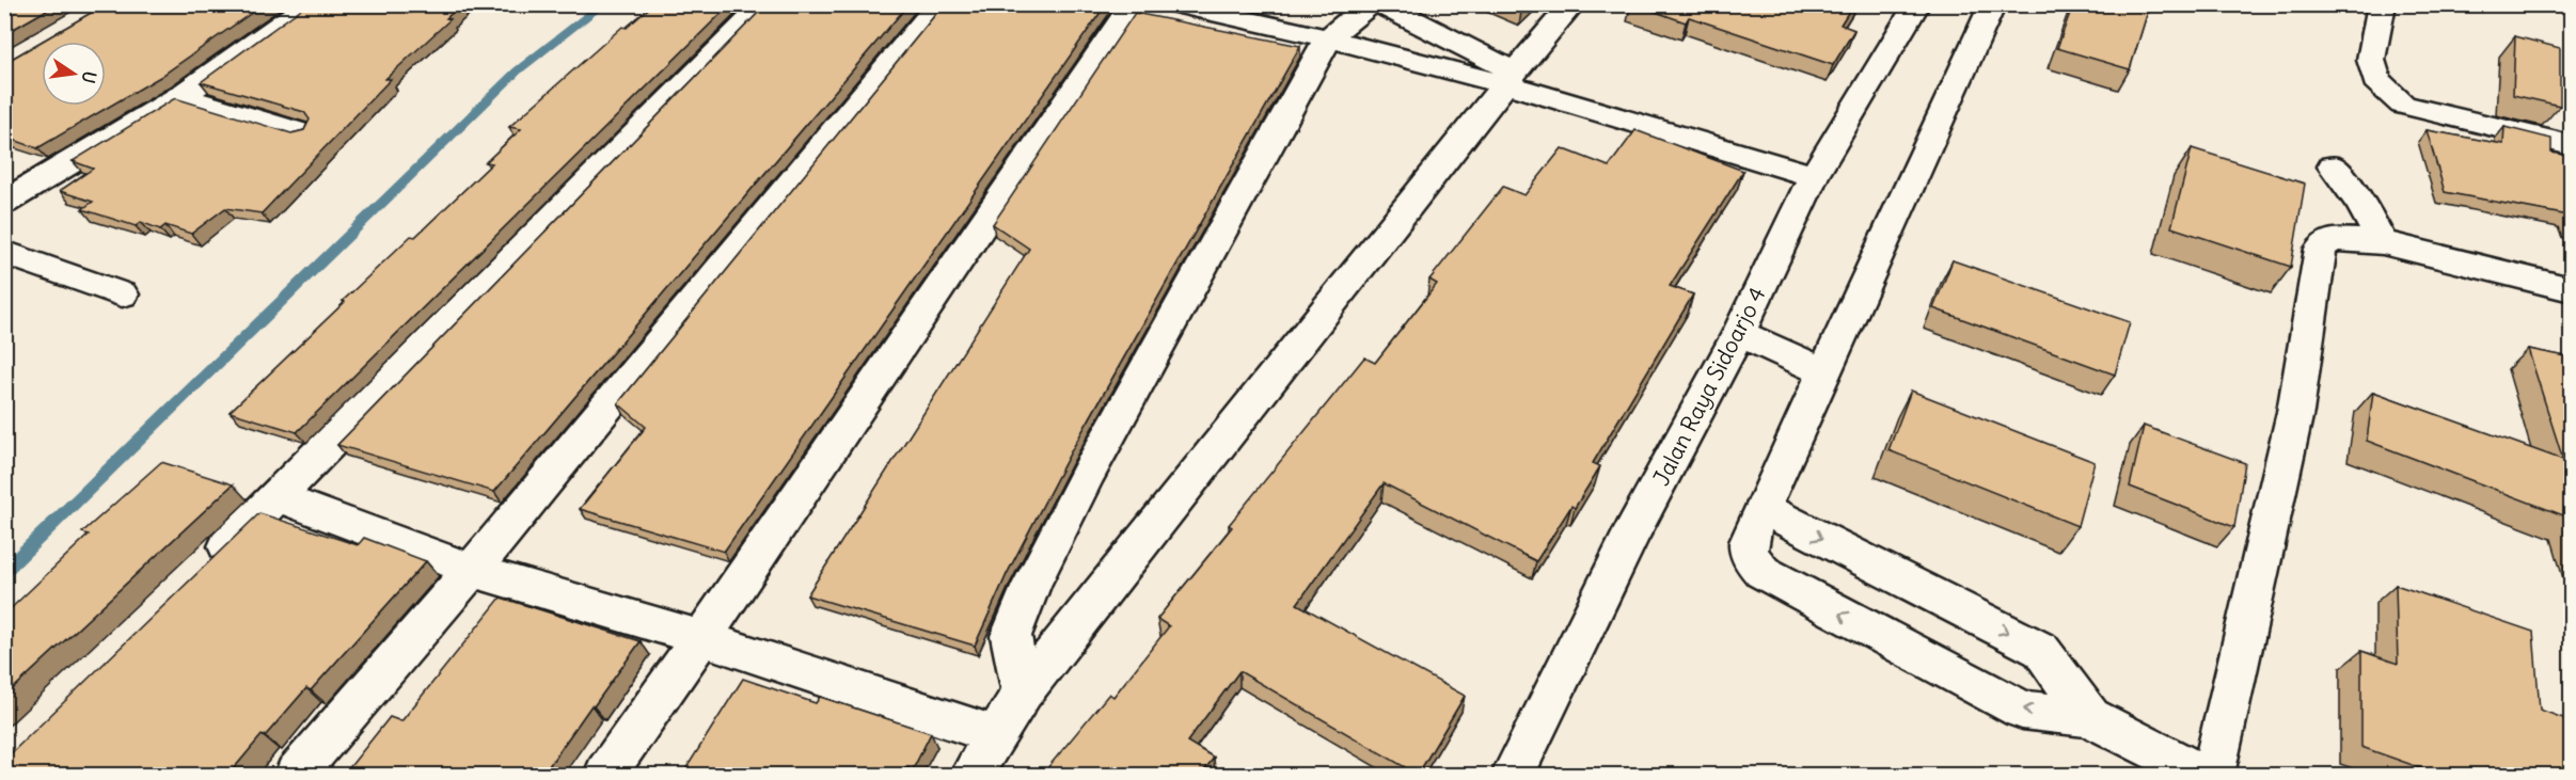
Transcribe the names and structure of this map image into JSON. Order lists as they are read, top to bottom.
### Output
{
  "streets": {
    "street": ["Jalan Raya Sidoarjo 4"]
  },
  "north": "right"
}
